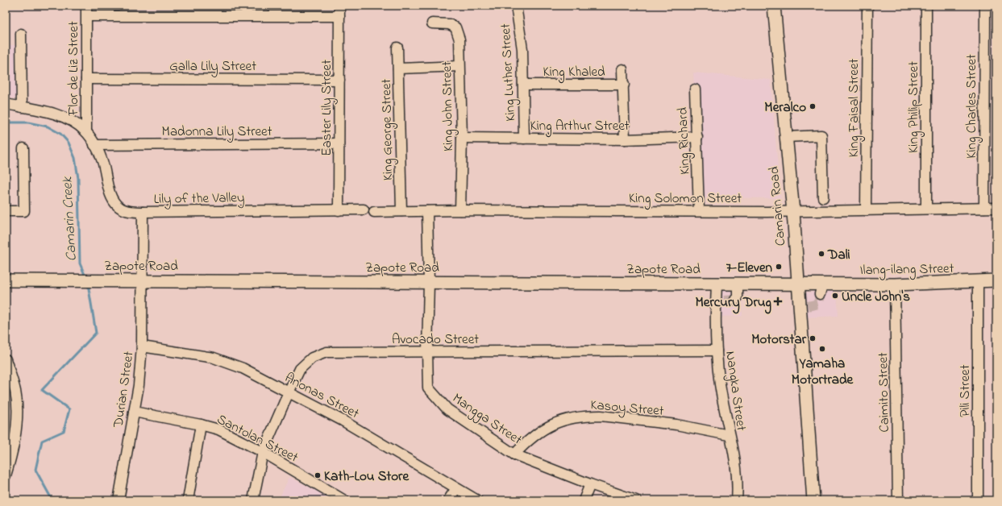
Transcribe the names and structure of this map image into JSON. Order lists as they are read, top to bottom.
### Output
{
  "streets": {
    "main road": ["Camarin Road", "Zapote Road", "Ilang-ilang Street"],
    "street": [
      "Galla Lily Street",
      "Flor de Liz Street",
      "King Khaled",
      "King Luther Street",
      "King John Street",
      "King Charles Street",
      "King Philip Street",
      "Easter Lily Street",
      "King Faisal Street",
      "King Arthur Street",
      "King George Street",
      "Madonna Lily Street",
      "King Richard",
      "Lily of the Valley",
      "King Solomon Street",
      "Avocado Street",
      "Durian Street",
      "Nangka Street",
      "Pili Street",
      "Caimito Street",
      "Anonas Street",
      "Kasoy Street",
      "Mangga Street",
      "Santolan Street"
    ]
  },
  "crossings": [
    ["Galla Lily Street", "Flor de Liz Street"],
    ["Galla Lily Street", "Easter Lily Street"],
    ["Flor de Liz Street", "Lily of the Valley"],
    ["King Khaled", "King Luther Street"],
    ["King Luther Street", "King Arthur Street"],
    ["King John Street", "King Arthur Street"],
    ["King John Street", "King Solomon Street"],
    ["King Charles Street", "King Solomon Street"],
    ["King Philip Street", "King Solomon Street"],
    ["Easter Lily Street", "Madonna Lily Street"],
    ["Easter Lily Street", "Lily of the Valley"],
    ["King Faisal Street", "King Solomon Street"],
    ["King Arthur Street", "King Richard"],
    ["King George Street", "King Solomon Street"],
    ["Madonna Lily Street", "Lily of the Valley"],
    ["King Richard", "King Solomon Street"],
    ["Lily of the Valley", "Durian Street"],
    ["King Solomon Street", "Camarin Road"],
    ["King Solomon Street", "Mangga Street"],
    ["Camarin Road", "Zapote Road"],
    ["Camarin Road", "Ilang-ilang Street"],
    ["Zapote Road", "Ilang-ilang Street"],
    ["Zapote Road", "Durian Street"],
    ["Zapote Road", "Nangka Street"],
    ["Zapote Road", "Mangga Street"],
    ["Ilang-ilang Street", "Pili Street"],
    ["Ilang-ilang Street", "Caimito Street"],
    ["Avocado Street", "Nangka Street"],
    ["Avocado Street", "Anonas Street"],
    ["Avocado Street", "Mangga Street"],
    ["Avocado Street", "Santolan Street"],
    ["Durian Street", "Anonas Street"],
    ["Durian Street", "Santolan Street"],
    ["Nangka Street", "Kasoy Street"],
    ["Kasoy Street", "Mangga Street"]
  ],
  "water": ["Camarin Creek"],
  "places": {
    "other": [
      "Meralco",
      "Dali",
      "7-Eleven",
      "Uncle John's",
      "Motorstar",
      "Yamaha Motortrade",
      "Kath-Lou Store"
    ],
    "health": ["Mercury Drug"]
  }
}
